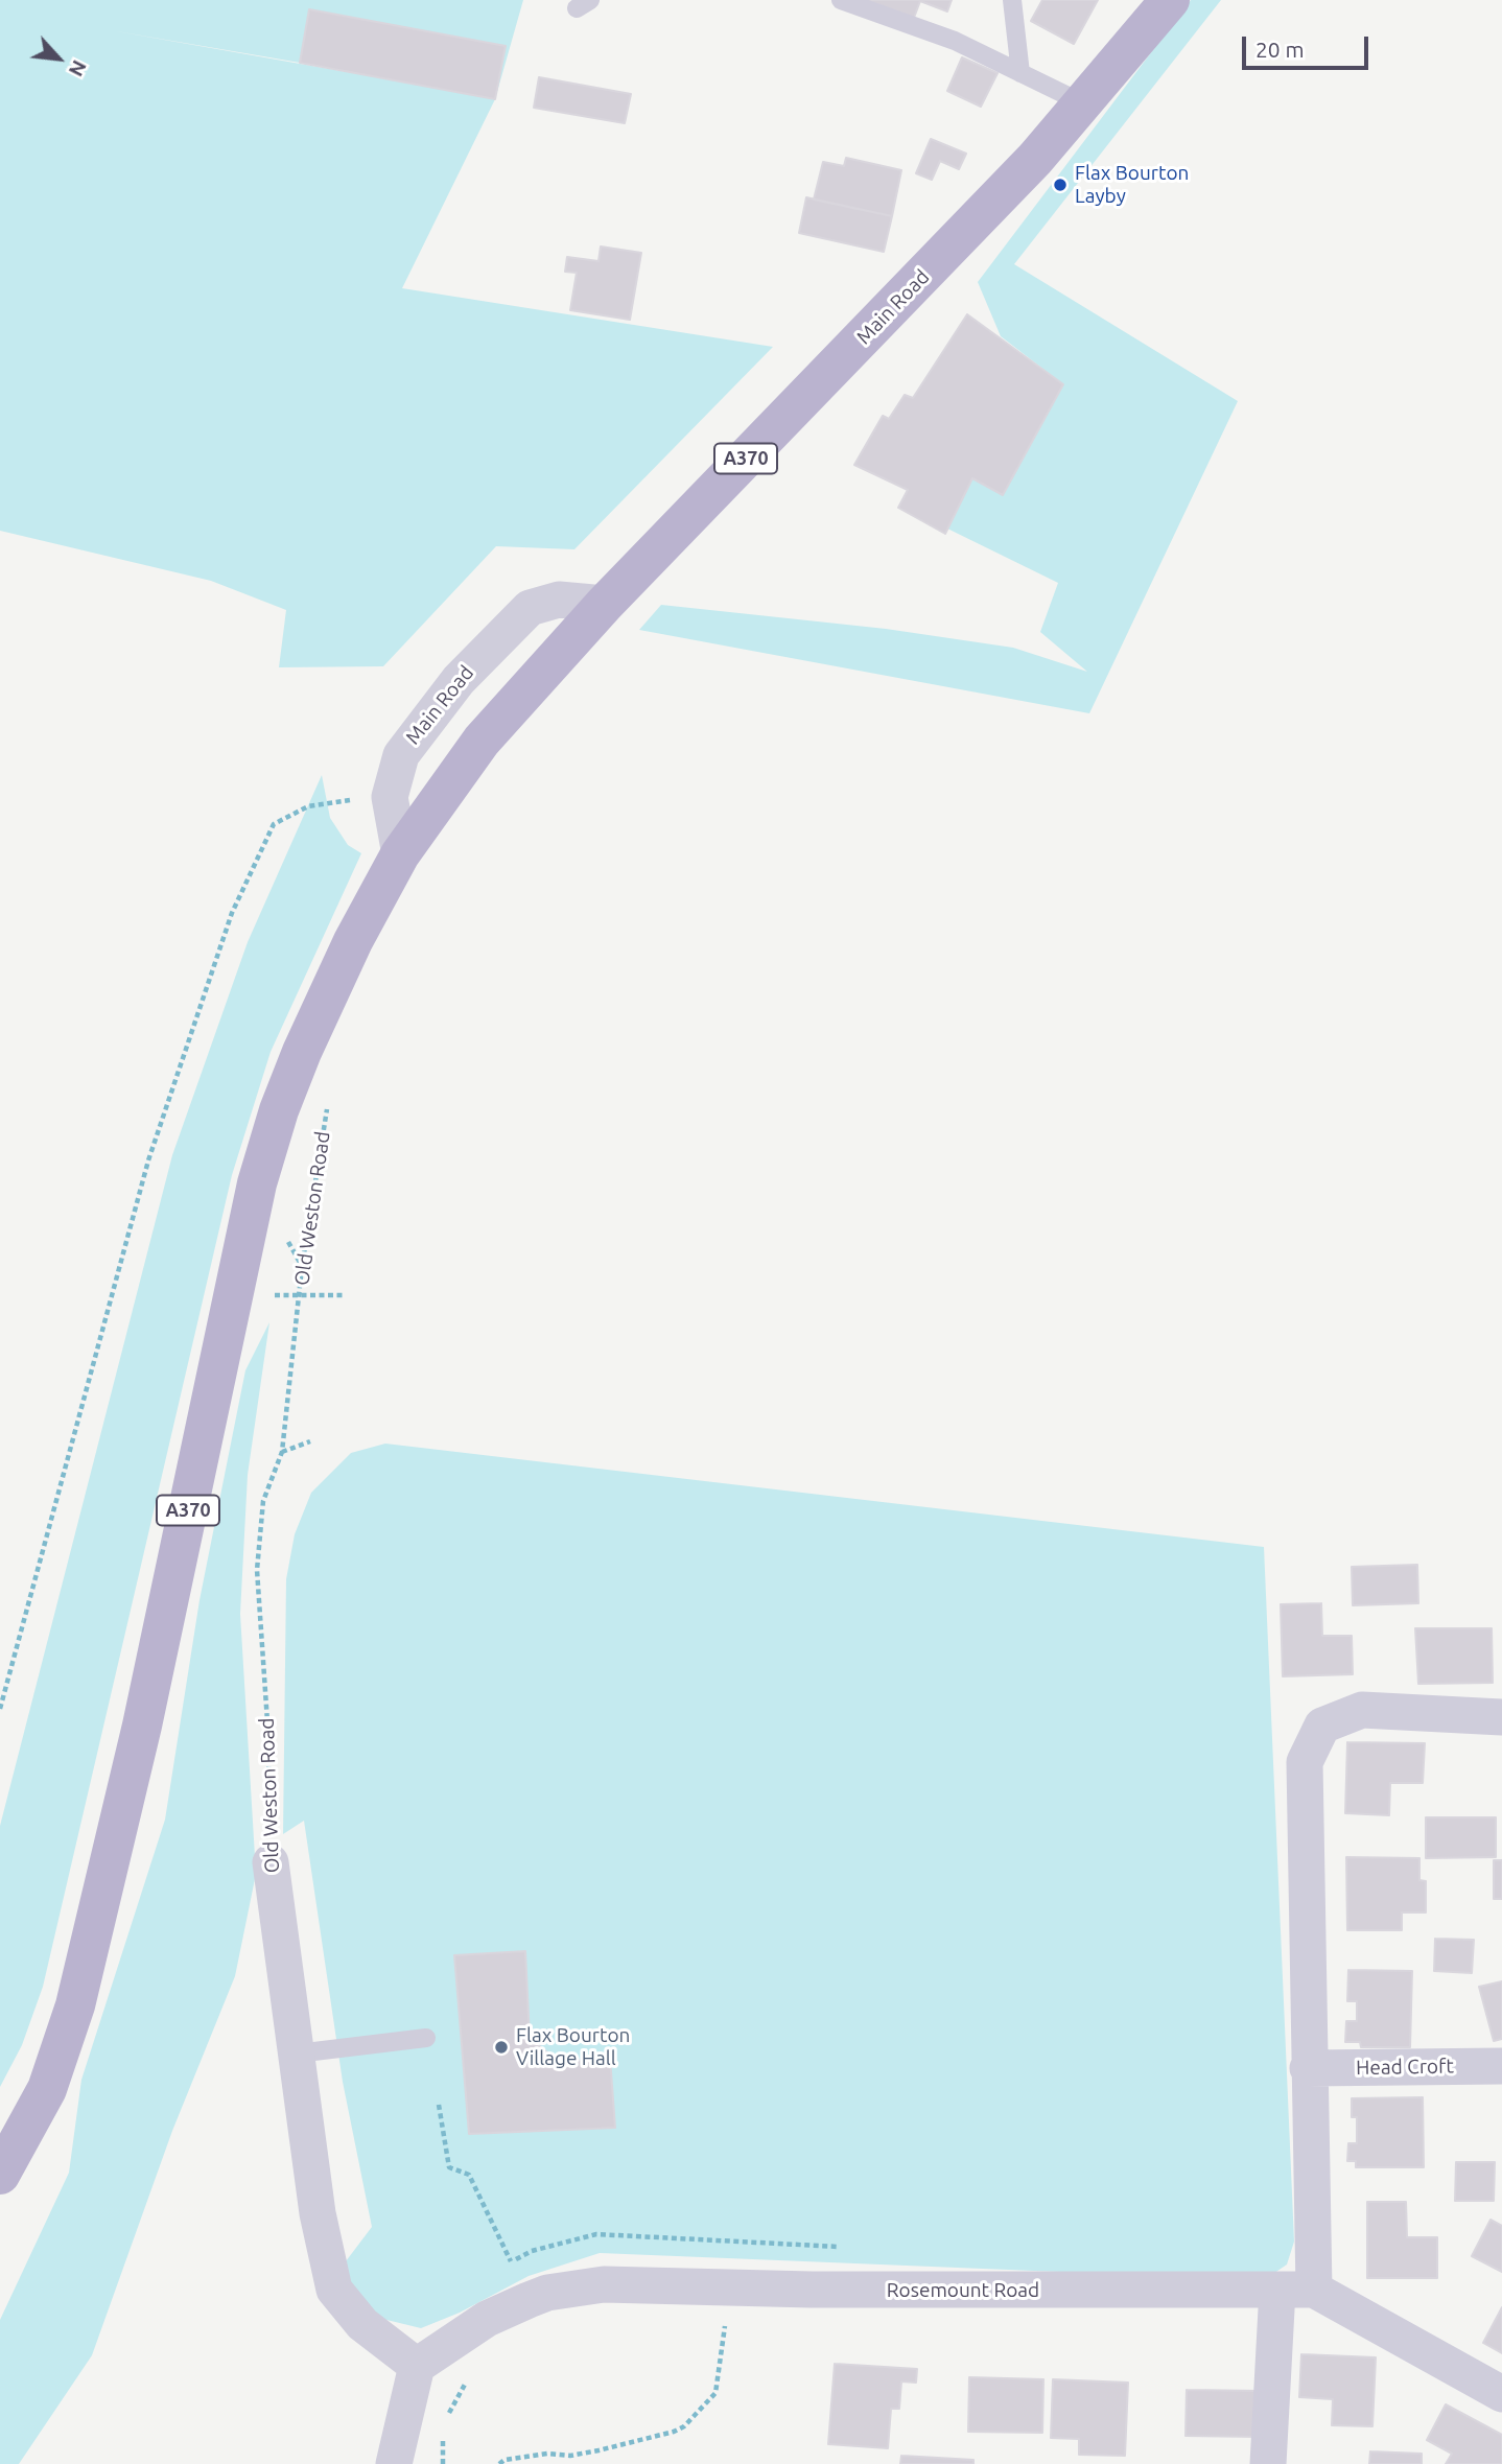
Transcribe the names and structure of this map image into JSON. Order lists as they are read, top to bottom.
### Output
{
  "streets": {
    "main road": ["Main Road", "A370"],
    "street": ["Old Weston Road", "Head Croft", "Rosemount Road"]
  },
  "crossings": [
    ["Main Road", "A370"],
    ["Old Weston Road", "Rosemount Road"]
  ],
  "places": ["Flax Bourton Layby", "Flax Bourton Village Hall"],
  "scale_bar": "20 m",
  "north": "bottom right"
}
